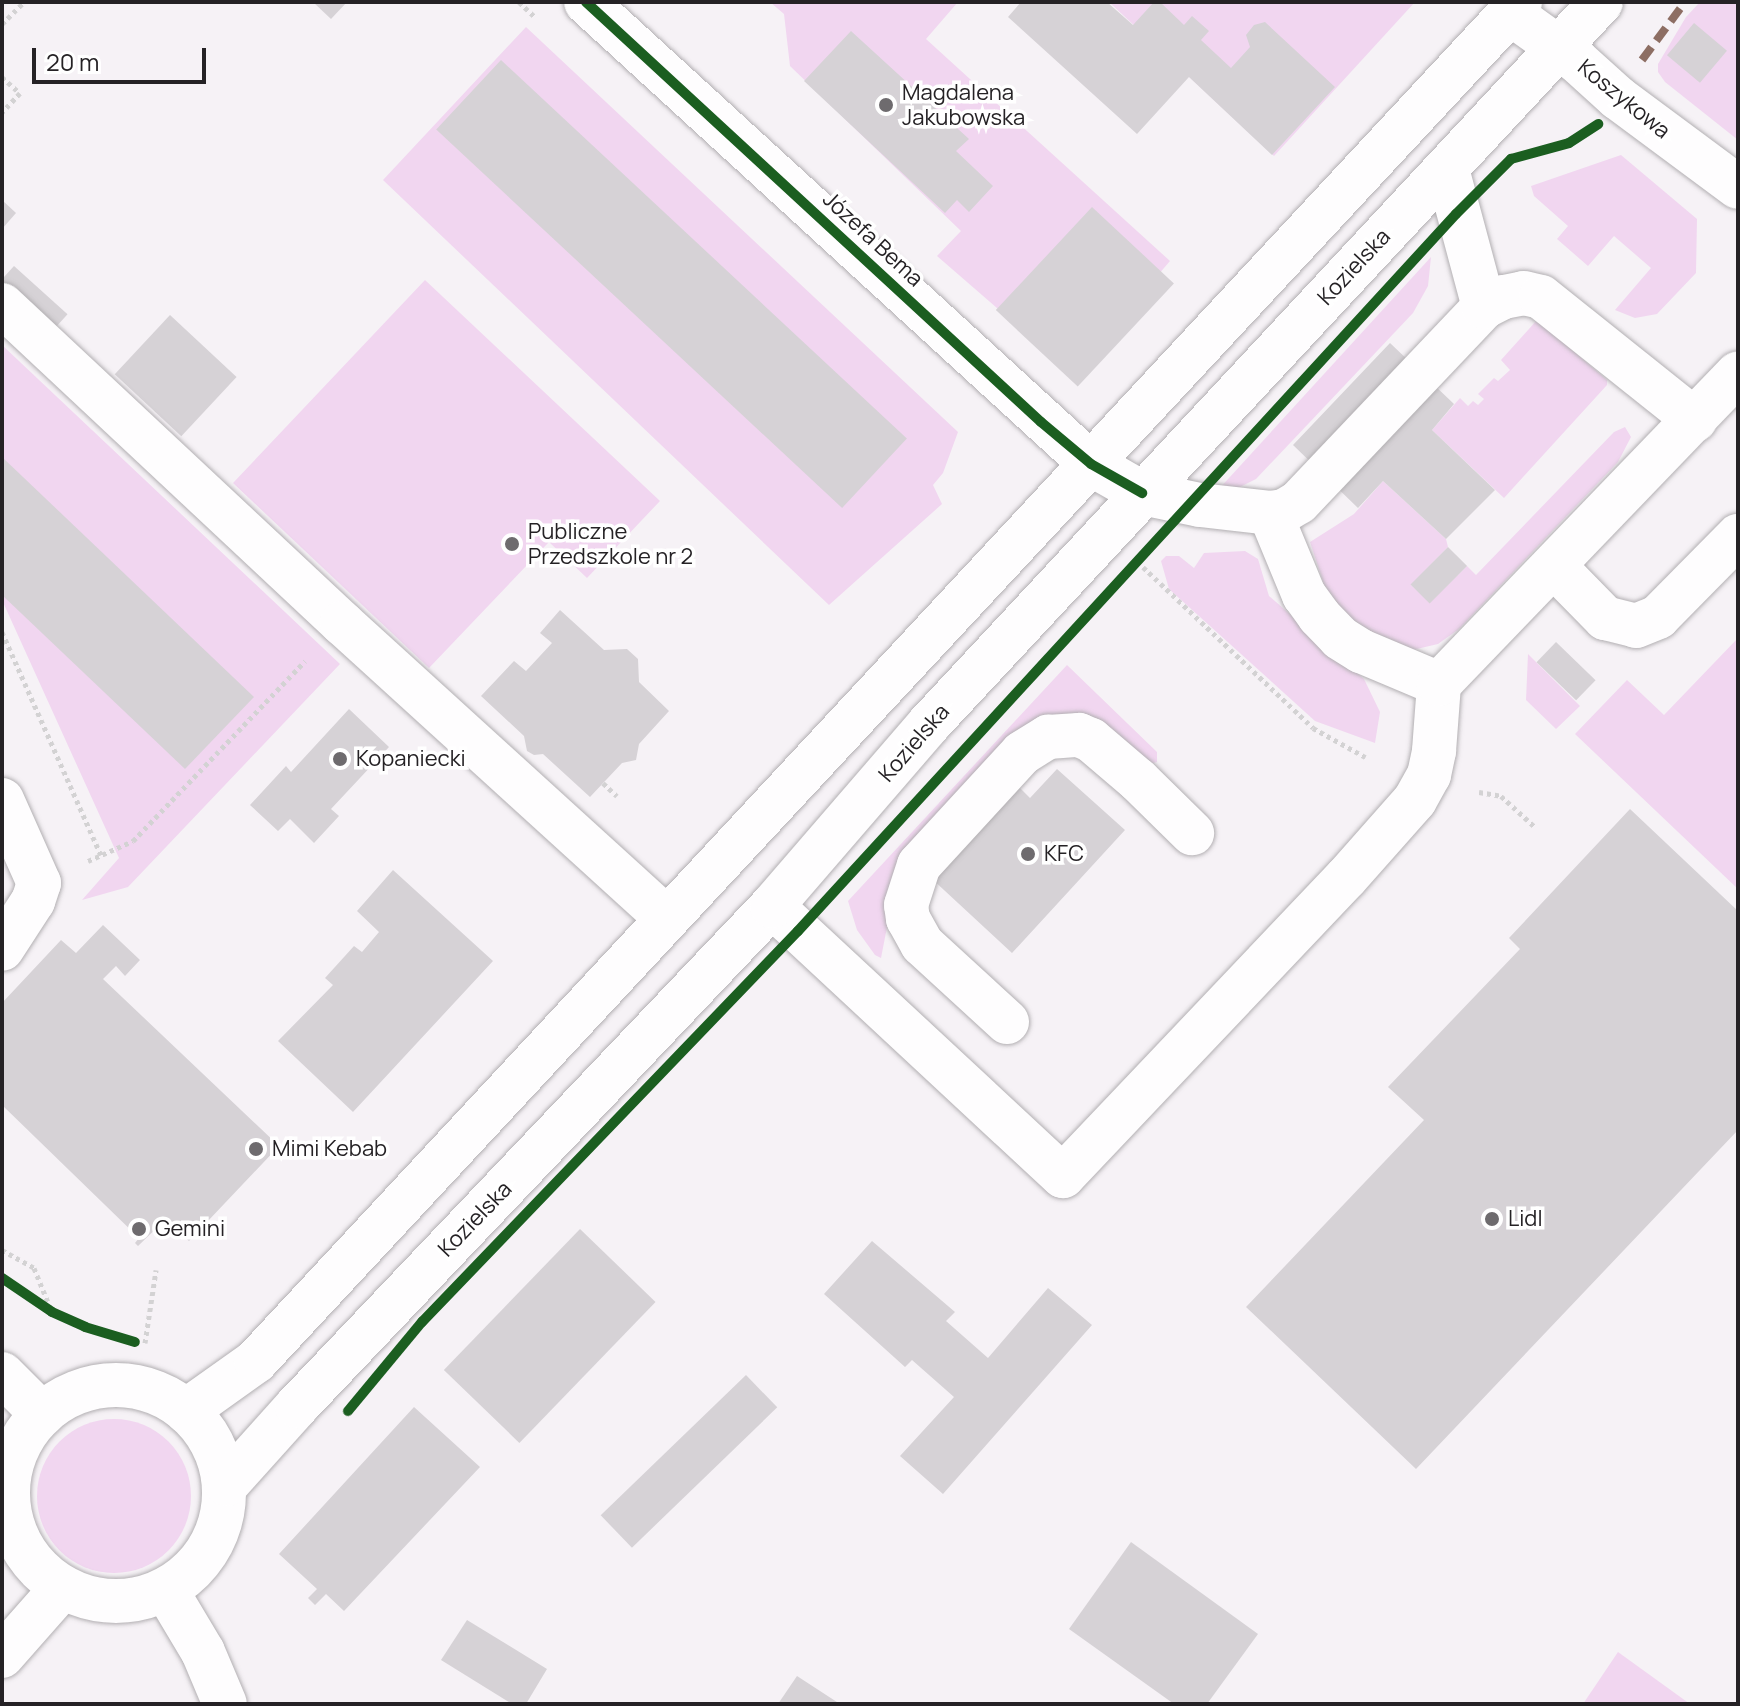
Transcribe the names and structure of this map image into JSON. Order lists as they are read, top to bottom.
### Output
{
  "streets": {
    "main road": ["Koszykowa", "Józefa Bema", "Kozielska"]
  },
  "crossings": [
    ["Koszykowa", "Kozielska"],
    ["Józefa Bema", "Kozielska"]
  ],
  "places": [
    "Magdalena Jakubowska",
    "Publiczne Przedszkole nr 2",
    "Kopaniecki",
    "KFC",
    "Mimi Kebab",
    "Lidl",
    "Gemini"
  ],
  "scale_bar": "20 m"
}
